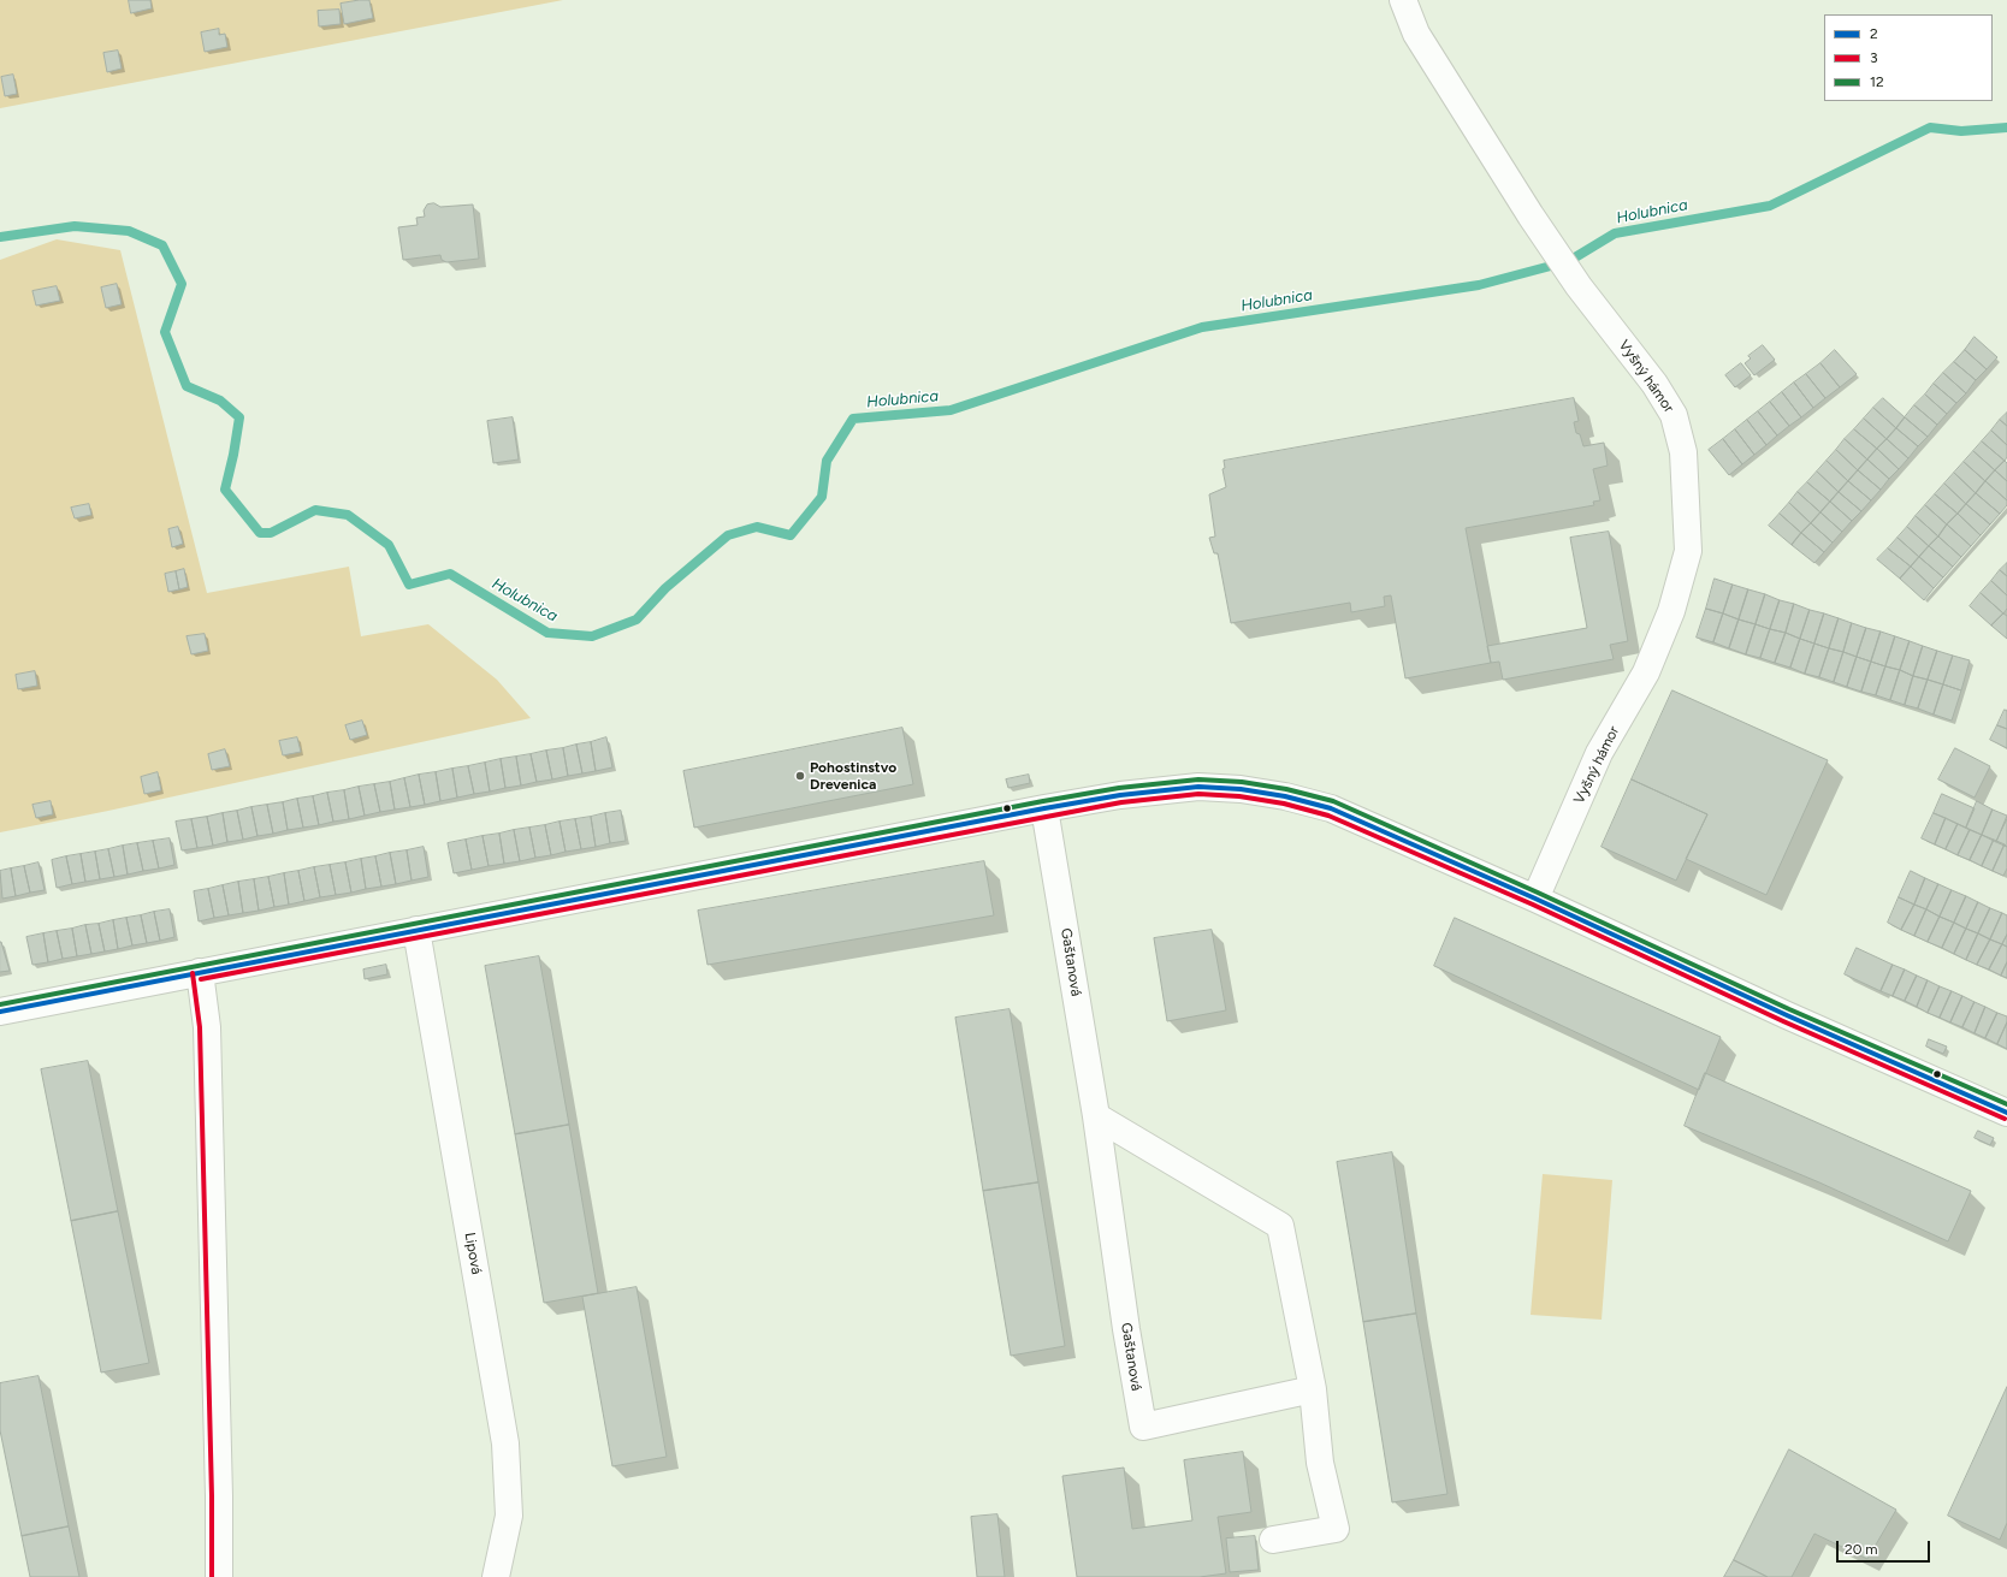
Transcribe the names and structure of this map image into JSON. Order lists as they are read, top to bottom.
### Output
{
  "streets": {
    "street": ["Vyšný hámor", "Gaštanová", "Lipová"]
  },
  "water": ["Holubnica"],
  "places": ["Pohostinstvo Drevenica"],
  "lines": ["transit line 12", "transit line 2", "transit line 3"],
  "legend": ["2", "3", "12"],
  "scale_bar": "20 m"
}
